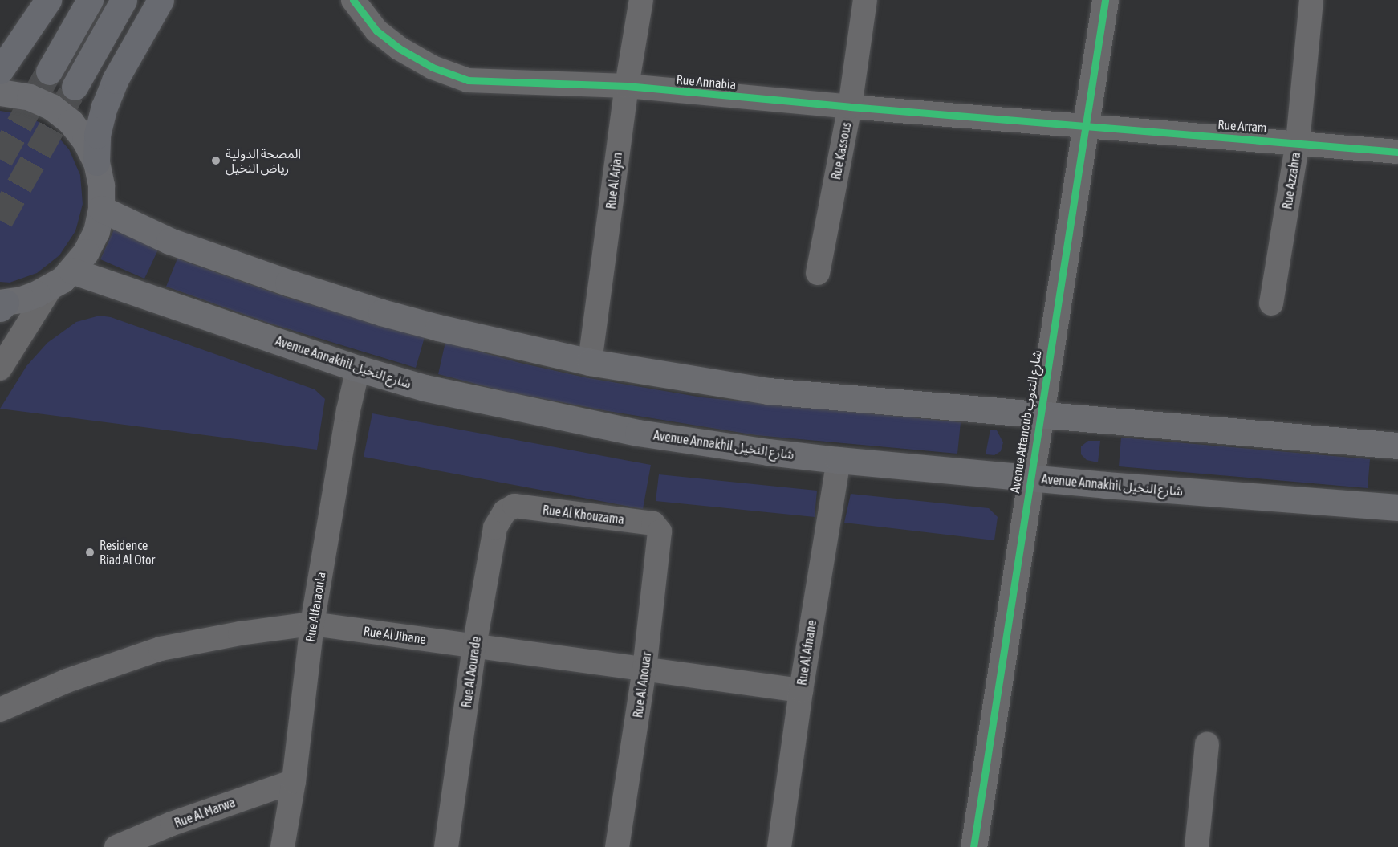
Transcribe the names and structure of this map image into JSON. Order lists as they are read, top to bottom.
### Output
{
  "streets": {
    "main road": ["Avenue Annakhil شارع النخيل"],
    "street": [
      "Rue Annabia",
      "Rue Arram",
      "Rue Kassous",
      "Rue Al Arjan",
      "Rue Azzahra",
      "Avenue Attanoub شارع التنوب",
      "Rue Al Khouzama",
      "Rue Alfaraoula",
      "Rue Al Jihane",
      "Rue Al Afnane",
      "Rue Al Aourade",
      "Rue Al Anouar",
      "Rue Al Marwa"
    ]
  },
  "crossings": [
    ["Rue Annabia", "Rue Arram"],
    ["Rue Annabia", "Rue Kassous"],
    ["Rue Annabia", "Rue Al Arjan"],
    ["Rue Annabia", "Avenue Attanoub شارع التنوب"],
    ["Rue Arram", "Rue Azzahra"],
    ["Rue Arram", "Avenue Attanoub شارع التنوب"],
    ["Avenue Annakhil شارع النخيل", "Avenue Attanoub شارع التنوب"],
    ["Avenue Annakhil شارع النخيل", "Rue Alfaraoula"],
    ["Avenue Annakhil شارع النخيل", "Rue Al Afnane"],
    ["Rue Al Khouzama", "Rue Al Aourade"],
    ["Rue Al Khouzama", "Rue Al Anouar"],
    ["Rue Alfaraoula", "Rue Al Jihane"],
    ["Rue Alfaraoula", "Rue Al Marwa"],
    ["Rue Al Jihane", "Rue Al Afnane"],
    ["Rue Al Jihane", "Rue Al Aourade"],
    ["Rue Al Jihane", "Rue Al Anouar"]
  ],
  "places": ["المصحة الدولية رياض النخيل", "Residence Riad Al Otor"]
}
